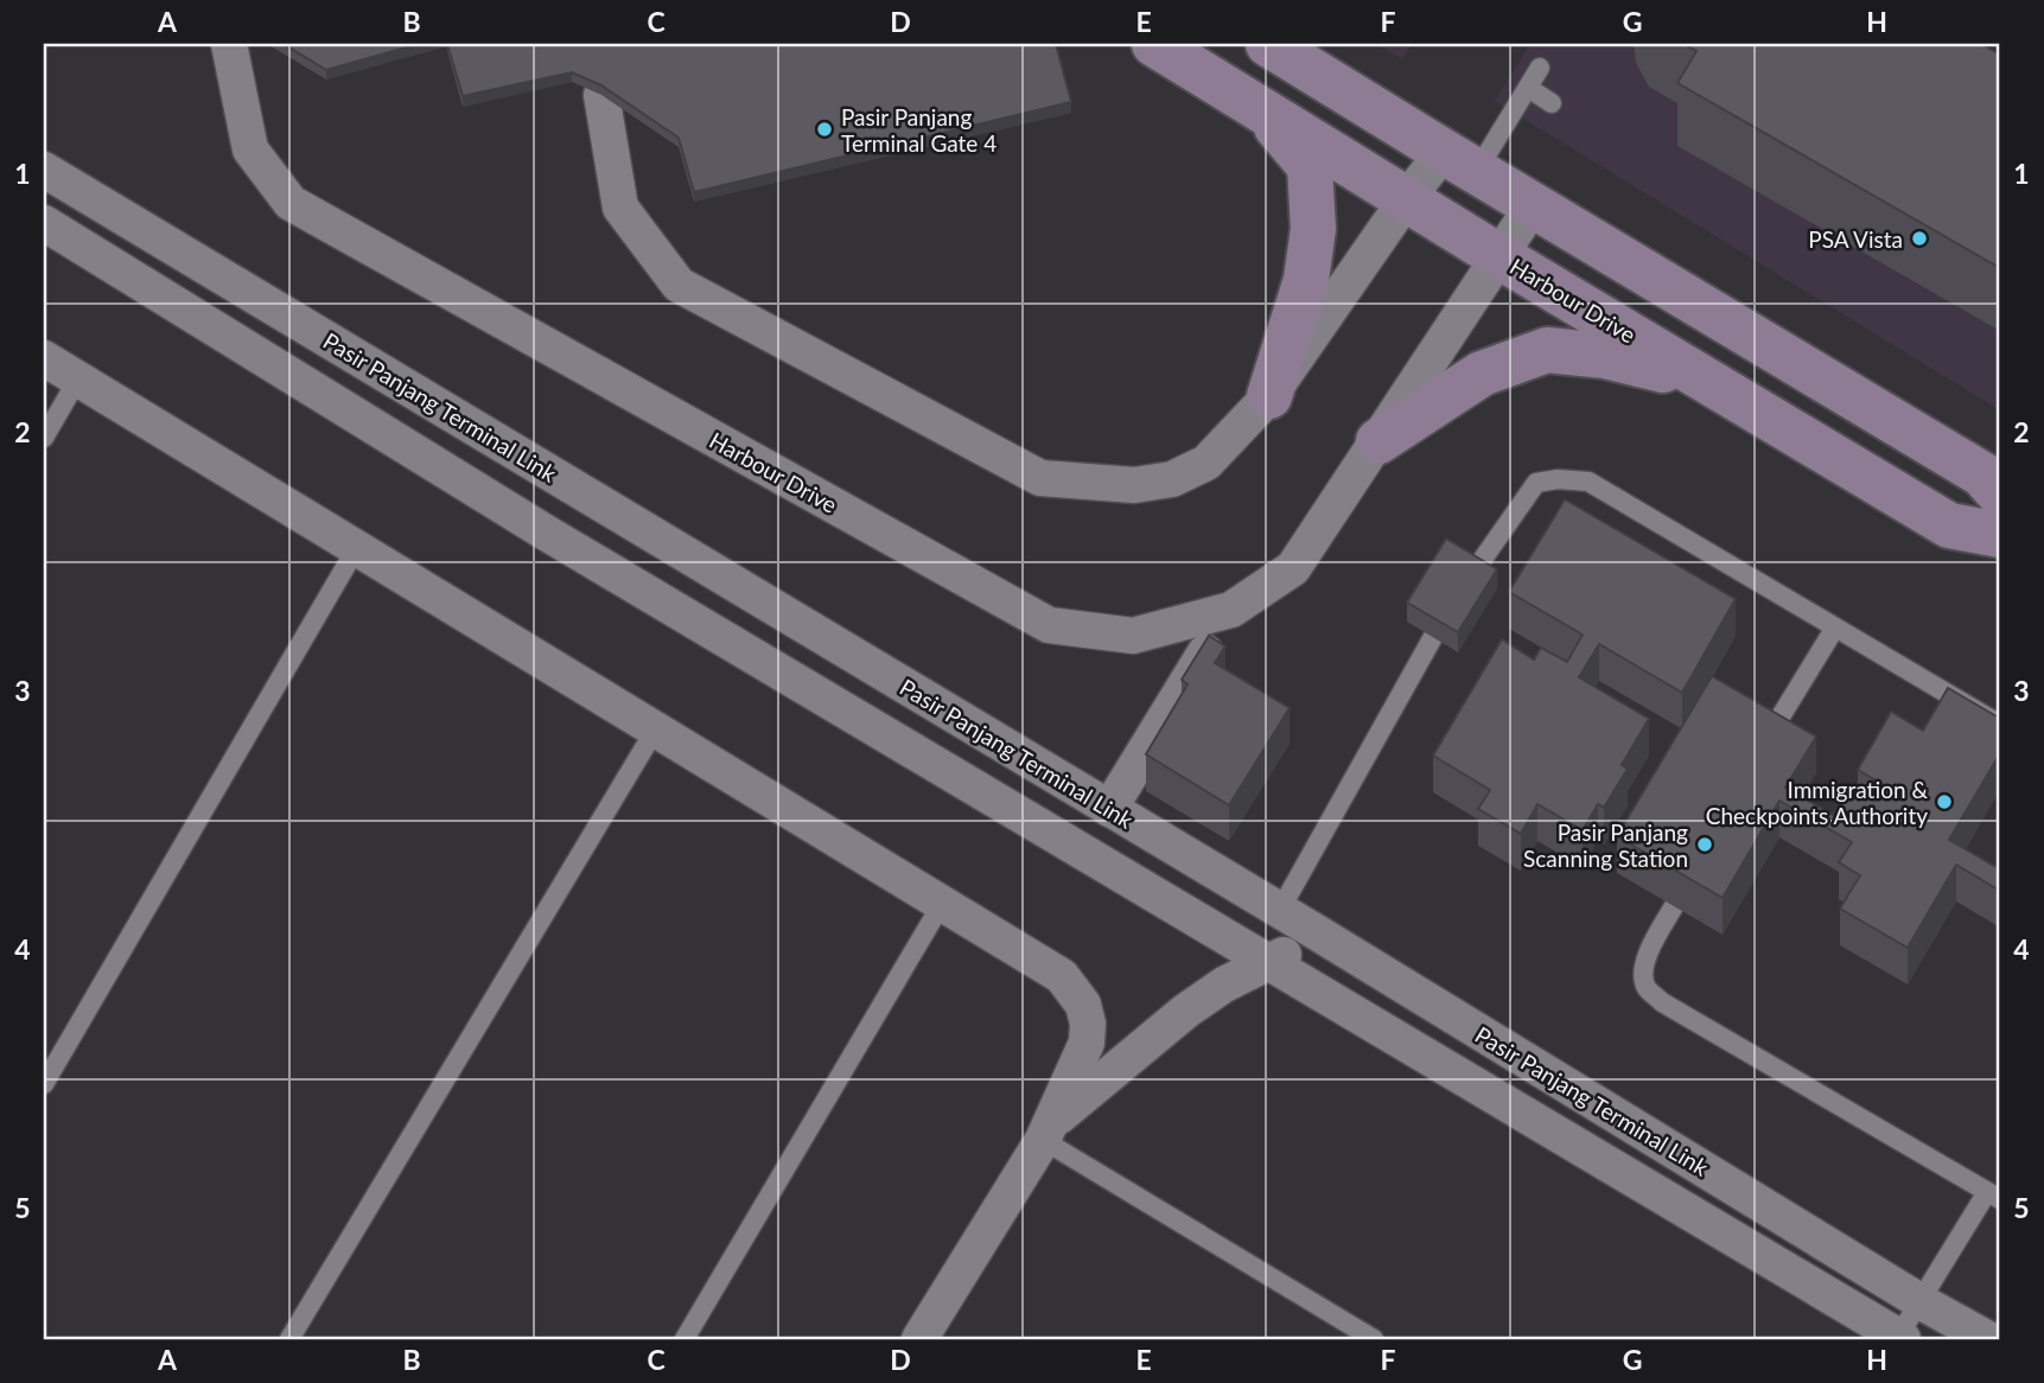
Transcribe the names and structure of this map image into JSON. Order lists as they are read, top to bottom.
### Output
{
  "streets": {
    "main road": ["Harbour Drive"],
    "street": ["Pasir Panjang Terminal Link"]
  },
  "places": [
    "Pasir Panjang Terminal Gate 4",
    "PSA Vista",
    "Immigration & Checkpoints Authority",
    "Pasir Panjang Scanning Station"
  ],
  "grid": {
    "columns": [
      "A",
      "B",
      "C",
      "D",
      "E",
      "F",
      "G",
      "H"
    ],
    "rows": [
      "1",
      "2",
      "3",
      "4",
      "5"
    ]
  }
}
